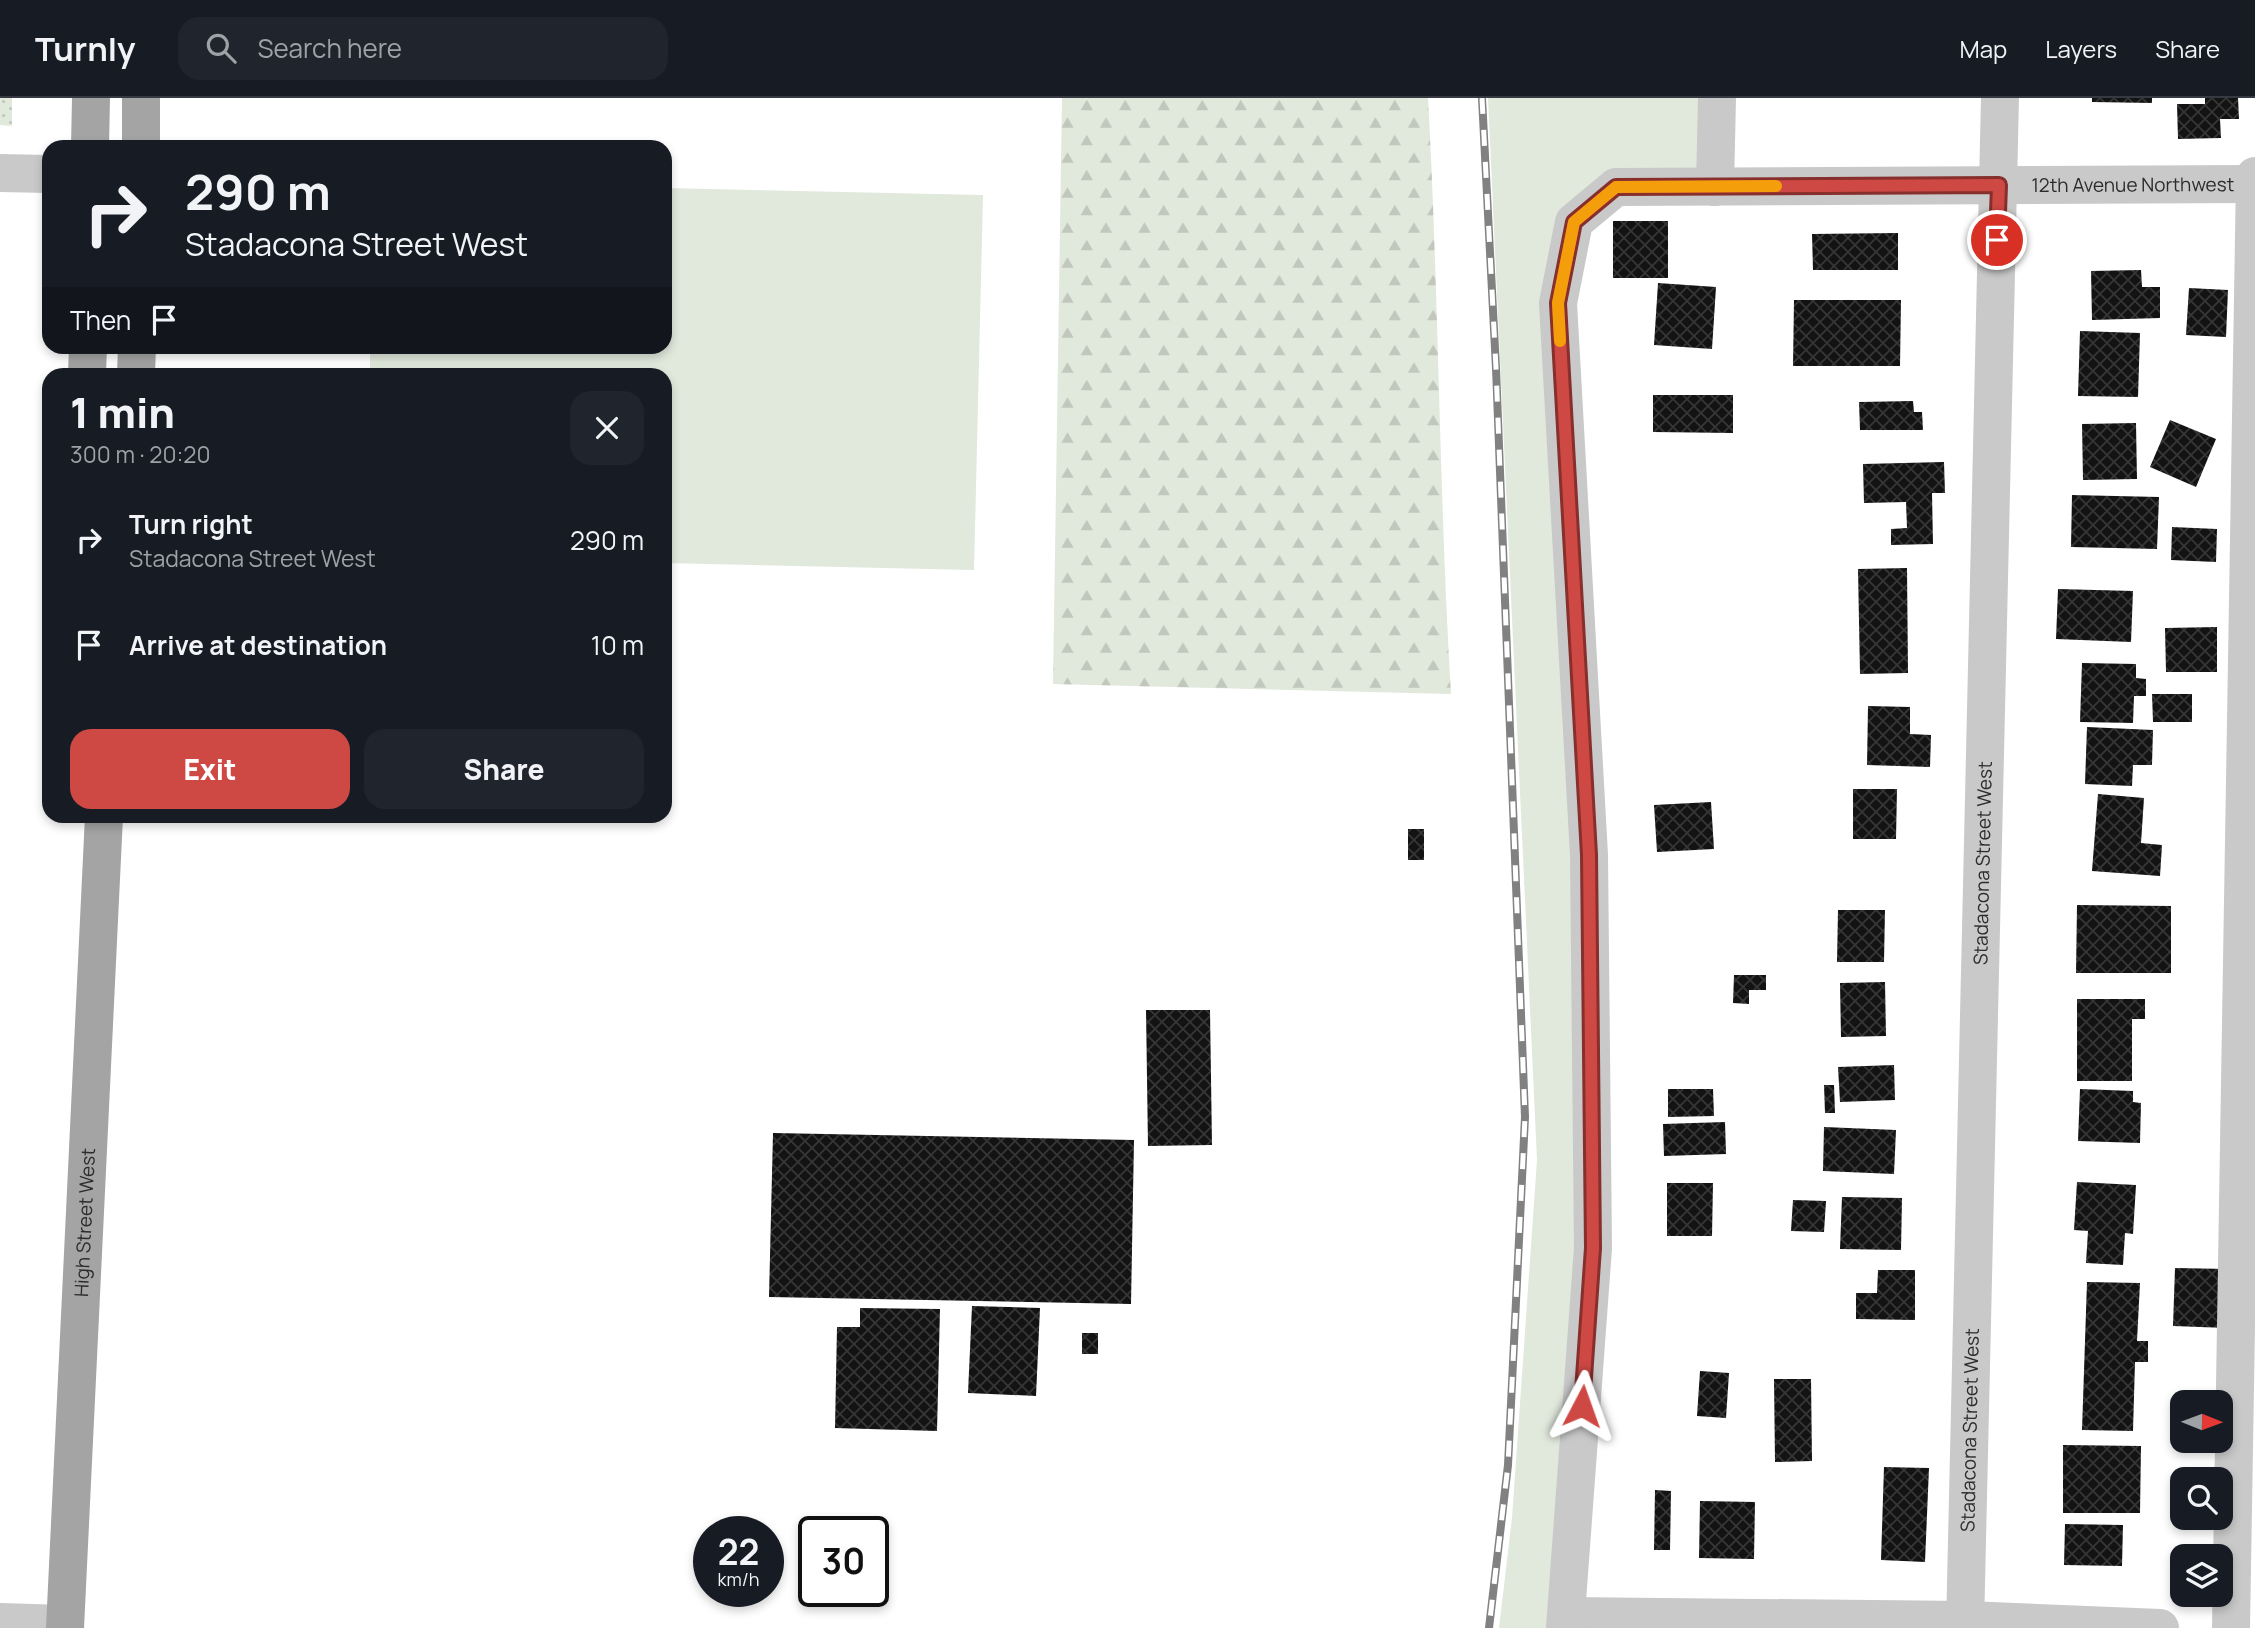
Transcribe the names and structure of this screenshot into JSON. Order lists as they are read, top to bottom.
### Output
{
  "streets": {
    "main road": ["High Street West"],
    "street": ["12th Avenue Northwest", "Stadacona Street West"]
  },
  "crossings": [
    ["12th Avenue Northwest", "Stadacona Street West"]
  ],
  "north": "right",
  "page": {
    "header": "Turnly",
    "search": "Search here",
    "nav": ["Map", "Layers", "Share"],
    "turn": ["290 m", "Stadacona Street West"],
    "then": "Then",
    "heading": ["1 min", "300 m · 20:20"],
    "list": [
      {
        "name": "Turn right",
        "note": "Stadacona Street West",
        "value": "290 m"
      },
      {
        "name": "Arrive at destination",
        "value": "10 m"
      }
    ],
    "buttons": ["Exit", "Share"],
    "speed": "22 km/h",
    "limit": "30"
  }
}
